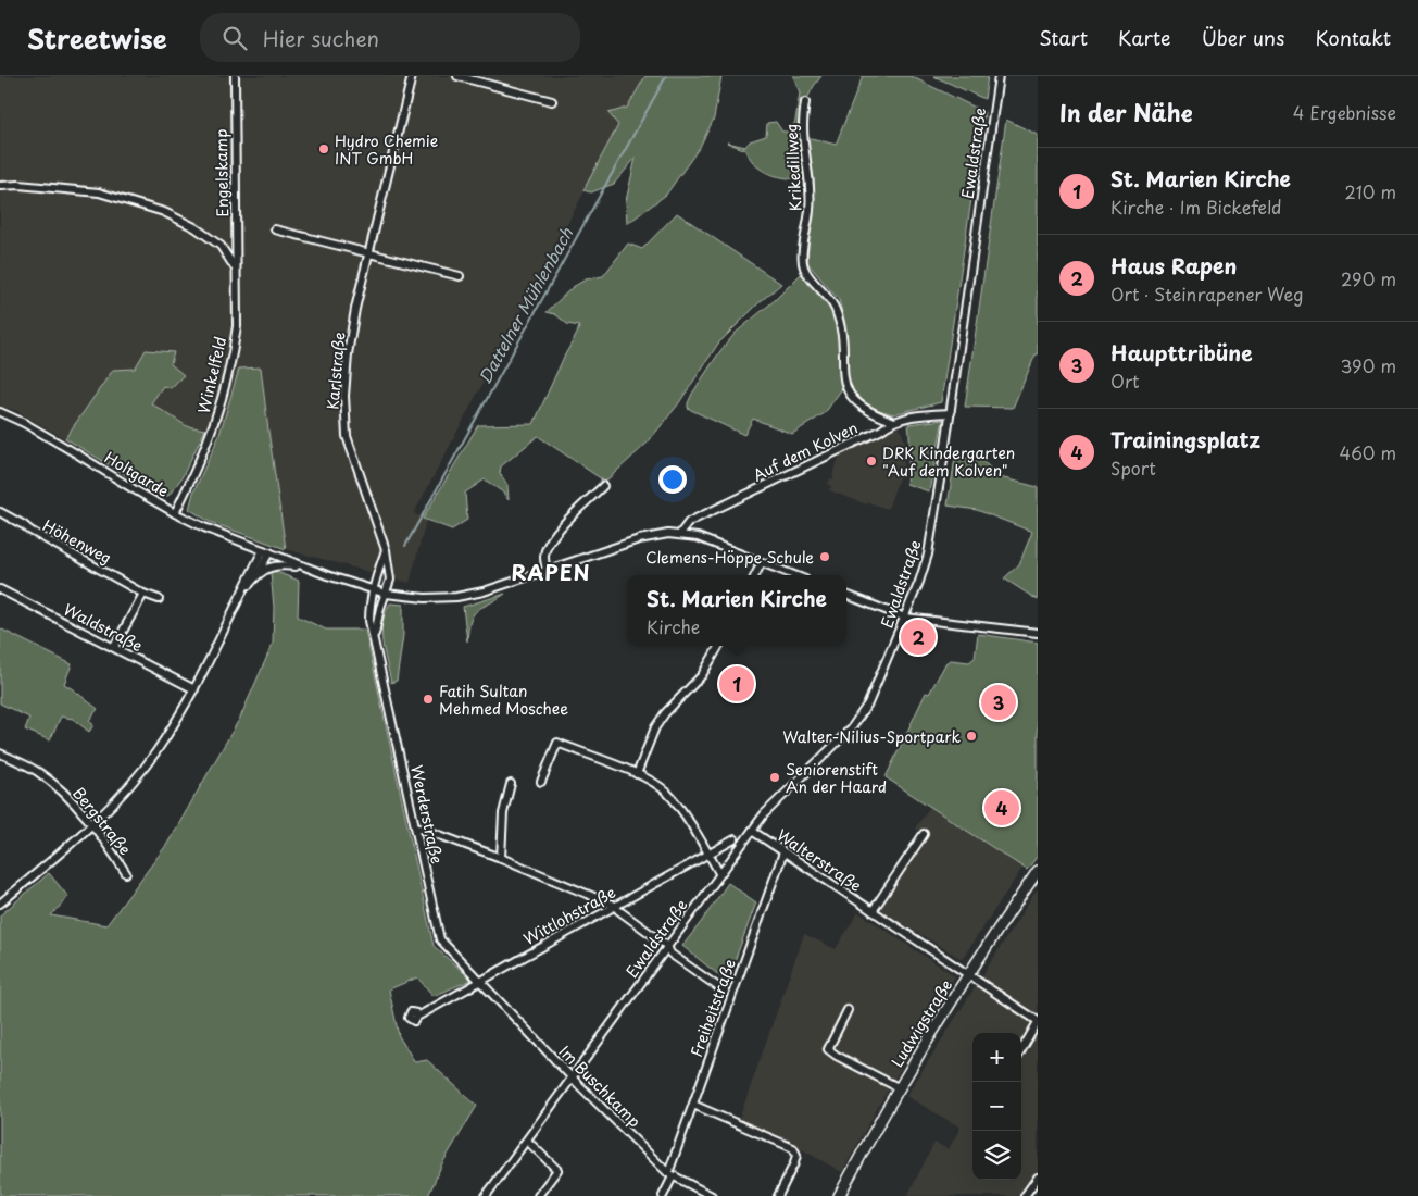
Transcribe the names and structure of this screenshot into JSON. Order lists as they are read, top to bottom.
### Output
{
  "streets": {
    "main road": ["Ludwigstraße"],
    "street": [
      "Ewaldstraße",
      "Krikedillweg",
      "Engelskamp",
      "Karlstraße",
      "Winkelfeld",
      "Auf dem Kolven",
      "Holtgarde",
      "Höhenweg",
      "Waldstraße",
      "Werderstraße",
      "Bergstraße",
      "Walterstraße",
      "Wittlohstraße",
      "Freiheitstraße",
      "Im Buschkamp"
    ]
  },
  "crossings": [
    ["Ewaldstraße", "Auf dem Kolven"],
    ["Ewaldstraße", "Walterstraße"],
    ["Ewaldstraße", "Im Buschkamp"],
    ["Krikedillweg", "Auf dem Kolven"],
    ["Engelskamp", "Winkelfeld"],
    ["Karlstraße", "Werderstraße"],
    ["Winkelfeld", "Holtgarde"],
    ["Werderstraße", "Wittlohstraße"],
    ["Werderstraße", "Im Buschkamp"],
    ["Walterstraße", "Freiheitstraße"],
    ["Walterstraße", "Ludwigstraße"],
    ["Wittlohstraße", "Im Buschkamp"],
    ["Freiheitstraße", "Im Buschkamp"]
  ],
  "districts": ["RAPEN"],
  "water": ["Dattelner Mühlenbach"],
  "places": [
    "Hydro Chemie INT GmbH",
    "DRK Kindergarten \"Auf dem Kolven\"",
    "Clemens-Höppe Schule",
    "Fatih Sultan Mehmed Moschee",
    "Walter-Nilius-Sportpark",
    "Seniorenstift An der Haard"
  ],
  "page": {
    "header": "Streetwise",
    "search": "Hier suchen",
    "nav": [
      "Start",
      "Karte",
      "Über uns",
      "Kontakt"
    ],
    "heading": ["In der Nähe", "4 Ergebnisse"],
    "list": [
      {
        "mark": "1",
        "name": "St. Marien Kirche",
        "note": "Kirche · Im Bickefeld",
        "value": "210 m"
      },
      {
        "mark": "2",
        "name": "Haus Rapen",
        "note": "Ort · Steinrapener Weg",
        "value": "290 m"
      },
      {
        "mark": "3",
        "name": "Haupttribüne",
        "note": "Ort",
        "value": "390 m"
      },
      {
        "mark": "4",
        "name": "Trainingsplatz",
        "note": "Sport",
        "value": "460 m"
      }
    ],
    "popup": ["St. Marien Kirche", "Kirche"],
    "pins": [
      "2",
      "1",
      "3",
      "4"
    ],
    "map_buttons": ["+", "−"]
  }
}
